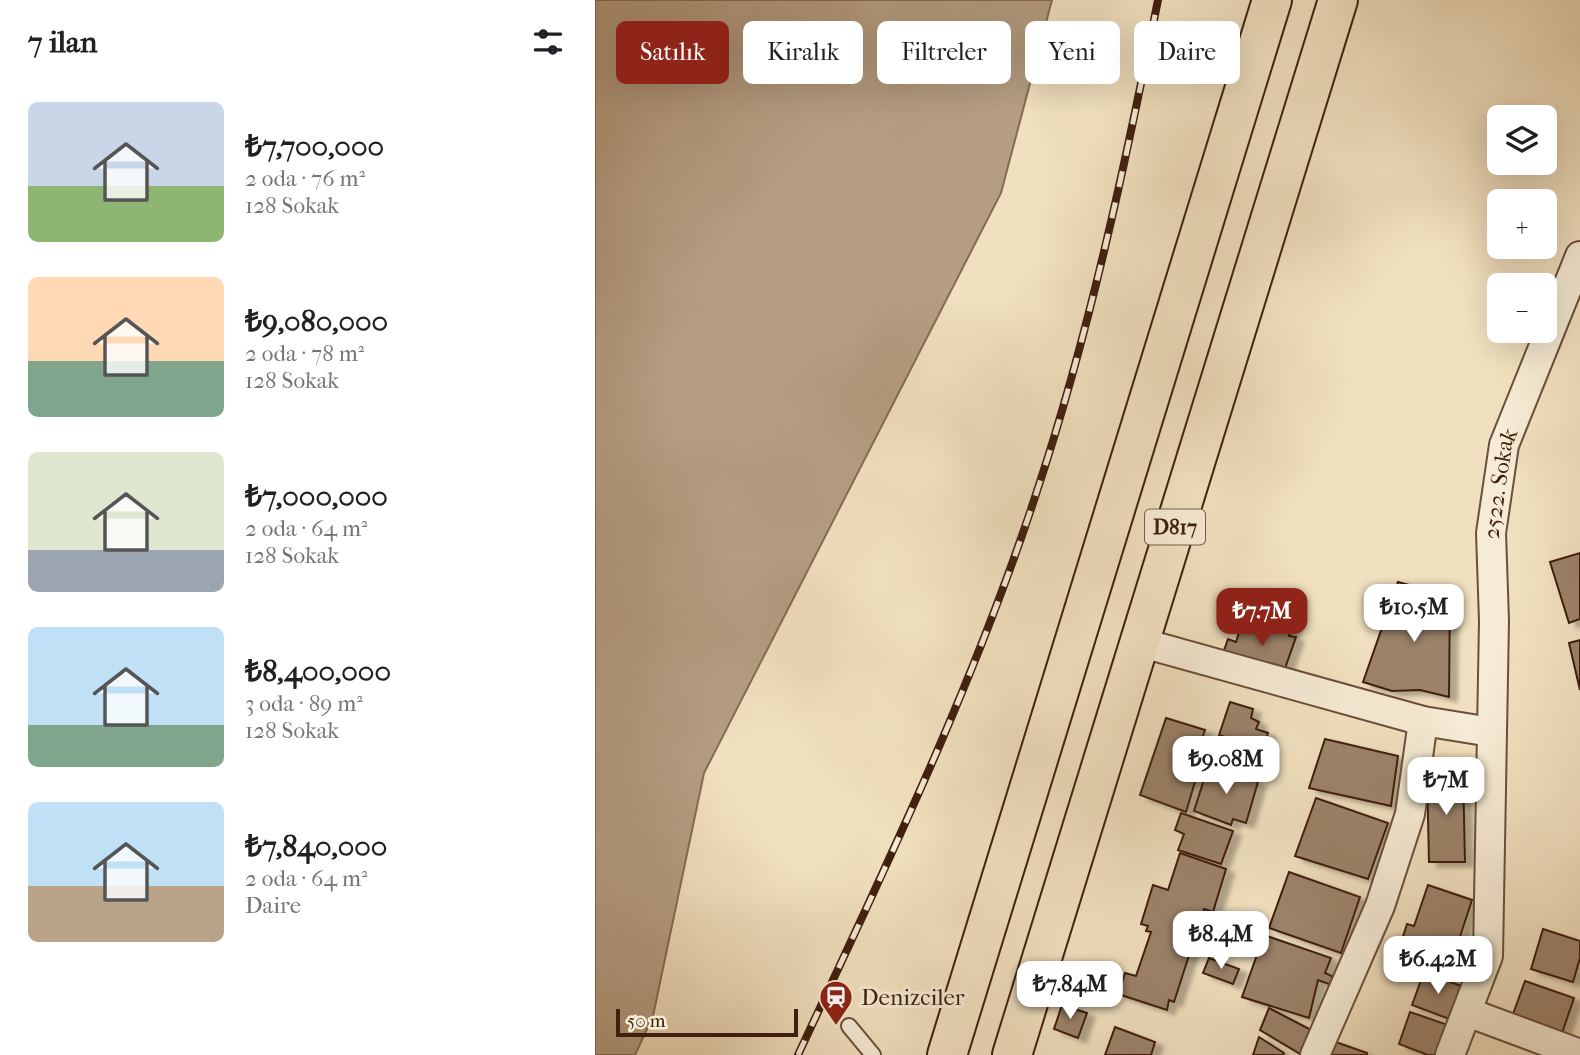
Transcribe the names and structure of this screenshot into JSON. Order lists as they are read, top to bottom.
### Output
{
  "streets": {
    "highway": ["D817"],
    "street": ["2522. Sokak"]
  },
  "places": {
    "station": ["Denizciler"]
  },
  "scale_bar": "50 m",
  "page": {
    "heading": "7 ilan",
    "chip": [
      "Satılık",
      "Kiralık",
      "Filtreler",
      "Yeni",
      "Daire"
    ],
    "list": [
      {
        "name": "₺7,700,000",
        "note": "2 oda · 76 m² · 128 Sokak"
      },
      {
        "name": "₺9,080,000",
        "note": "2 oda · 78 m² · 128 Sokak"
      },
      {
        "name": "₺7,000,000",
        "note": "2 oda · 64 m² · 128 Sokak"
      },
      {
        "name": "₺8,400,000",
        "note": "3 oda · 89 m² · 128 Sokak"
      },
      {
        "name": "₺7,840,000",
        "note": "2 oda · 64 m² · Daire"
      }
    ],
    "map_buttons": ["+", "−"],
    "price": [
      "₺10.5M",
      "₺7.7M",
      "₺9.08M",
      "₺7M",
      "₺8.4M",
      "₺6.42M",
      "₺7.84M"
    ],
    "scale": "50 m"
  }
}
